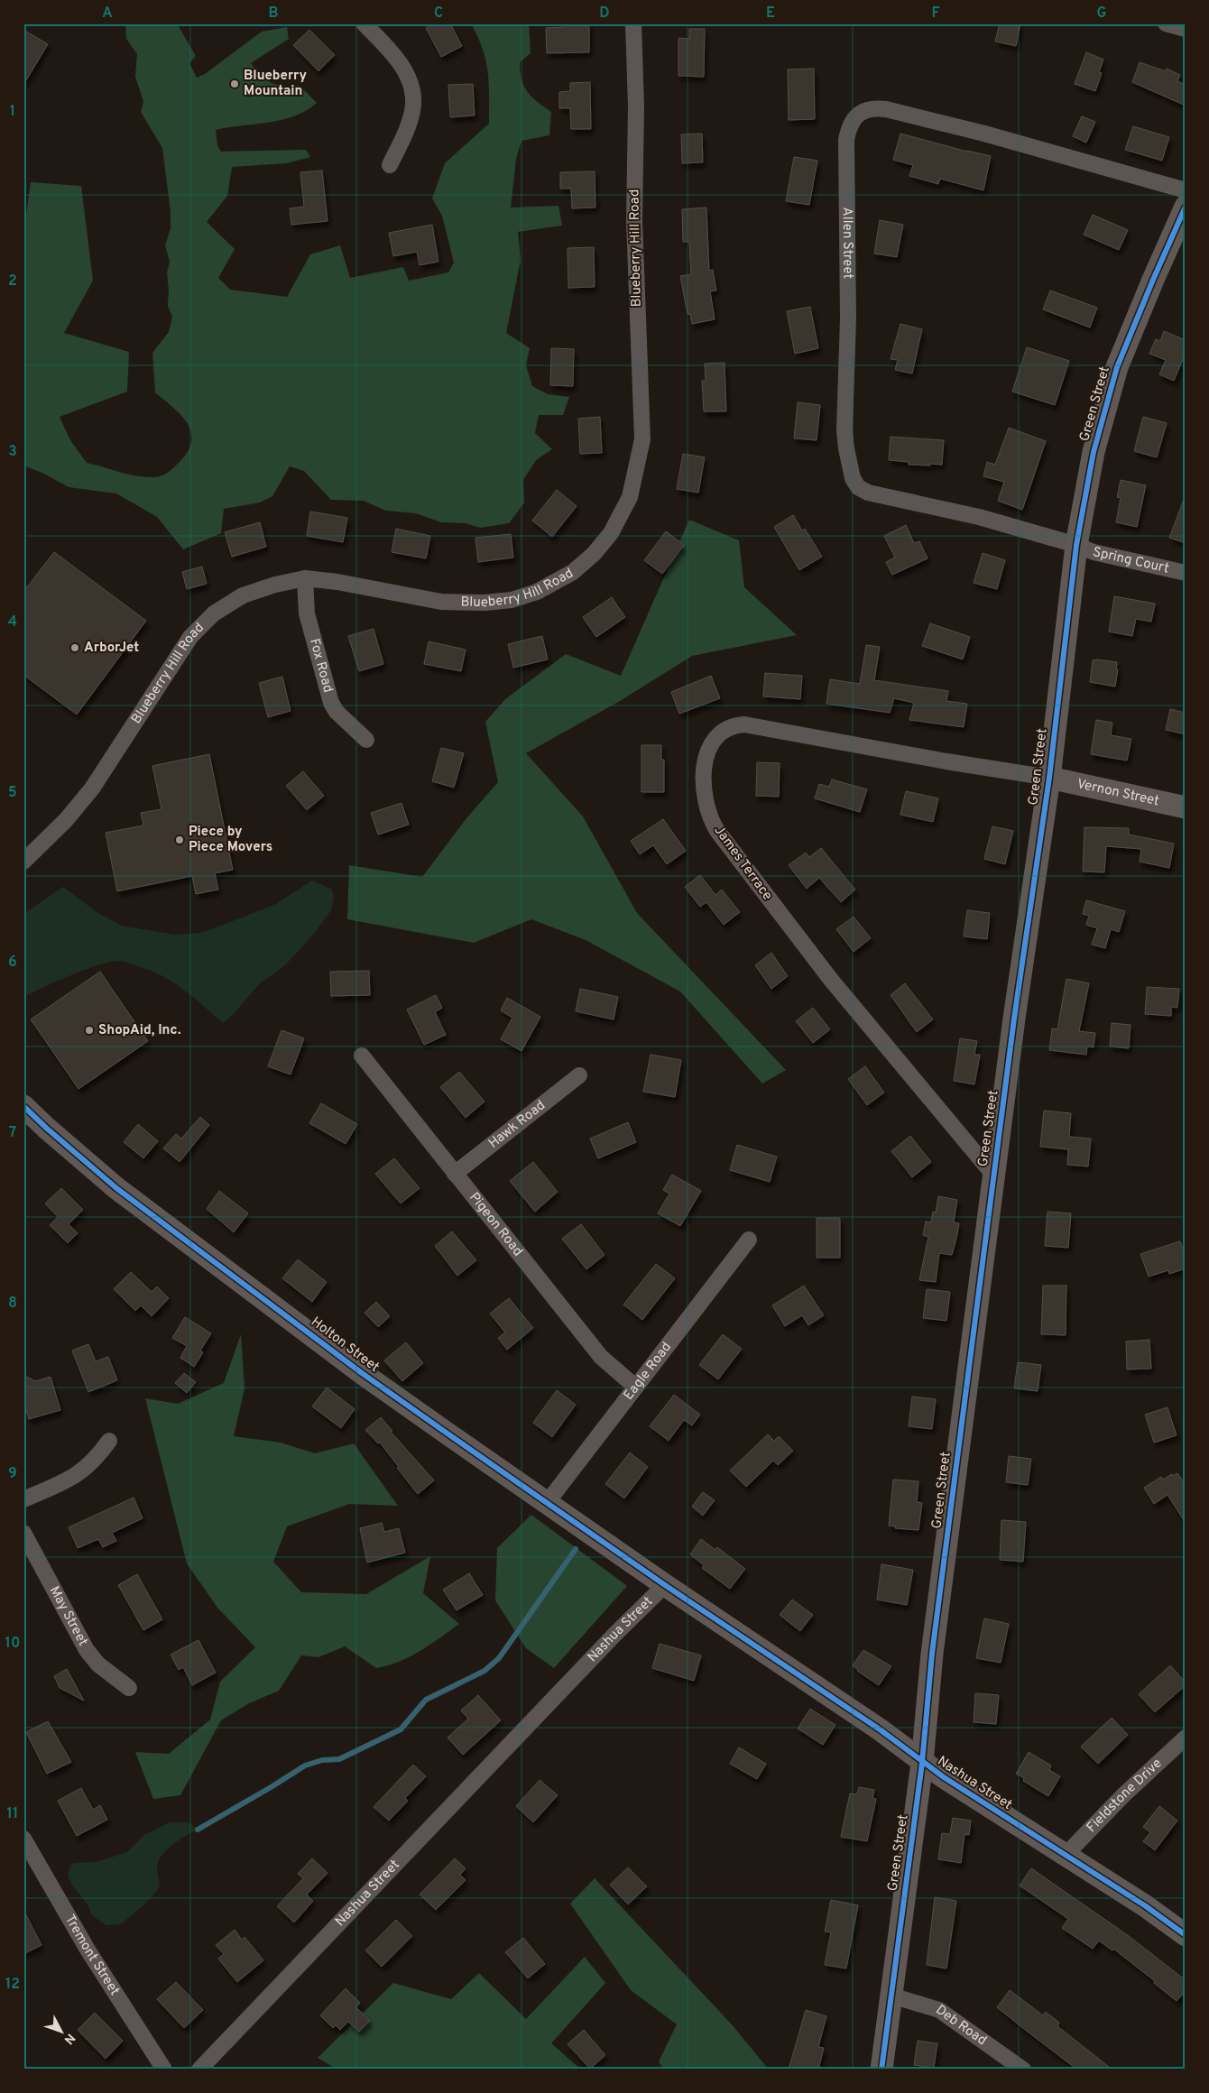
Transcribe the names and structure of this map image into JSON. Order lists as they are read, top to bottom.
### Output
{
  "streets": {
    "street": [
      "Allen Street",
      "Blueberry Hill Road",
      "Green Street",
      "Spring Court",
      "Fox Road",
      "Vernon Street",
      "James Terrace",
      "Hawk Road",
      "Pigeon Road",
      "Holton Street",
      "Eagle Road",
      "May Street",
      "Nashua Street",
      "Fieldstone Drive",
      "Tremont Street",
      "Deb Road"
    ]
  },
  "crossings": [
    ["Allen Street", "Green Street"],
    ["Allen Street", "Spring Court"],
    ["Blueberry Hill Road", "Fox Road"],
    ["Green Street", "Spring Court"],
    ["Green Street", "Vernon Street"],
    ["Green Street", "James Terrace"],
    ["Green Street", "Nashua Street"],
    ["Green Street", "Deb Road"],
    ["Vernon Street", "James Terrace"],
    ["Hawk Road", "Pigeon Road"],
    ["Pigeon Road", "Eagle Road"],
    ["Holton Street", "Eagle Road"],
    ["Holton Street", "Nashua Street"],
    ["Nashua Street", "Fieldstone Drive"]
  ],
  "places": [
    "Blueberry Mountain",
    "ArborJet",
    "Piece by Piece Movers",
    "ShopAid, Inc."
  ],
  "north": "bottom right",
  "grid": {
    "columns": [
      "A",
      "B",
      "C",
      "D",
      "E",
      "F",
      "G"
    ],
    "rows": [
      "1",
      "2",
      "3",
      "4",
      "5",
      "6",
      "7",
      "8",
      "9",
      "10",
      "11",
      "12"
    ]
  }
}
